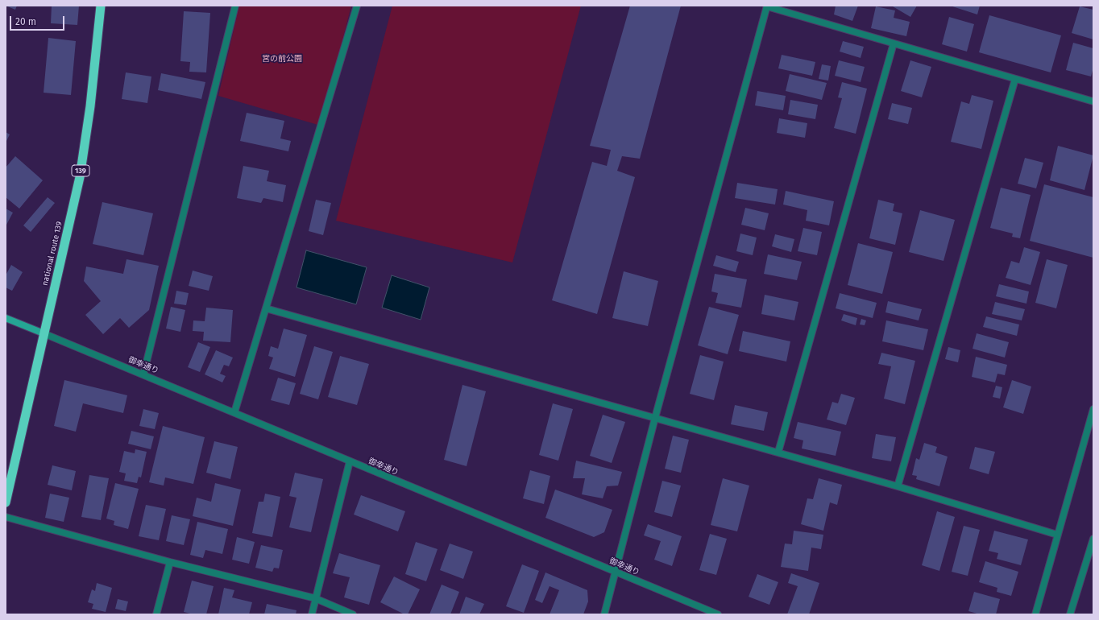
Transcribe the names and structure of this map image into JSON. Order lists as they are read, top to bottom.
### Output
{
  "streets": {
    "highway": ["139", "national route 139"],
    "street": ["御幸通り"]
  },
  "crossings": [
    ["national route 139", "御幸通り"]
  ],
  "parks": ["宮の前公園"],
  "scale_bar": "20 m"
}
